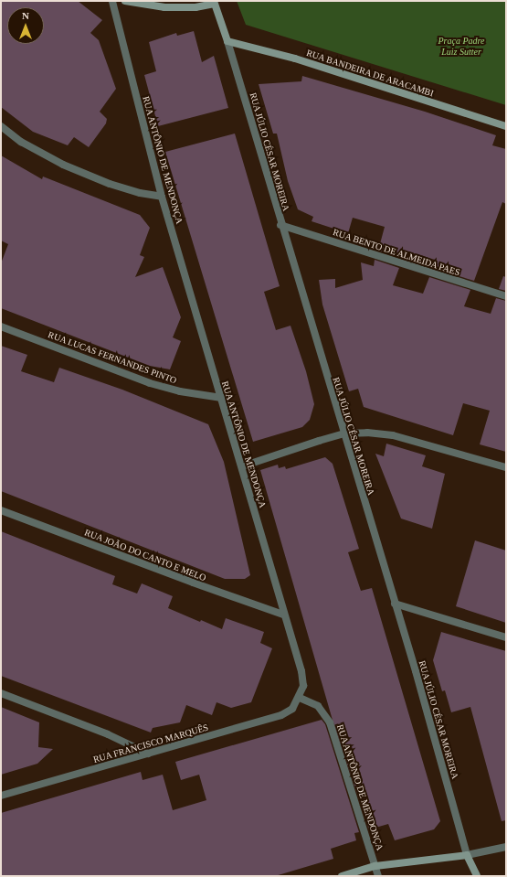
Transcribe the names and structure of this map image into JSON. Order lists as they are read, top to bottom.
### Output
{
  "streets": {
    "street": [
      "RUA BANDEIRA DE ARACAMBI",
      "RUA JÚLIO CÉSAR MOREIRA",
      "RUA ANTÔNIO DE MENDONÇA",
      "RUA BENTO DE ALMEIDA PAES",
      "RUA LUCAS FERNANDES PINTO",
      "RUA JOÃO DO CANTO E MELO",
      "RUA FRANCISCO MARQUÊS"
    ]
  },
  "crossings": [
    ["RUA BANDEIRA DE ARACAMBI", "RUA JÚLIO CÉSAR MOREIRA"],
    ["RUA JÚLIO CÉSAR MOREIRA", "RUA BENTO DE ALMEIDA PAES"],
    ["RUA ANTÔNIO DE MENDONÇA", "RUA LUCAS FERNANDES PINTO"],
    ["RUA ANTÔNIO DE MENDONÇA", "RUA JOÃO DO CANTO E MELO"],
    ["RUA ANTÔNIO DE MENDONÇA", "RUA FRANCISCO MARQUÊS"]
  ],
  "parks": ["Praça Padre Luiz Sutter"],
  "north": "top"
}
